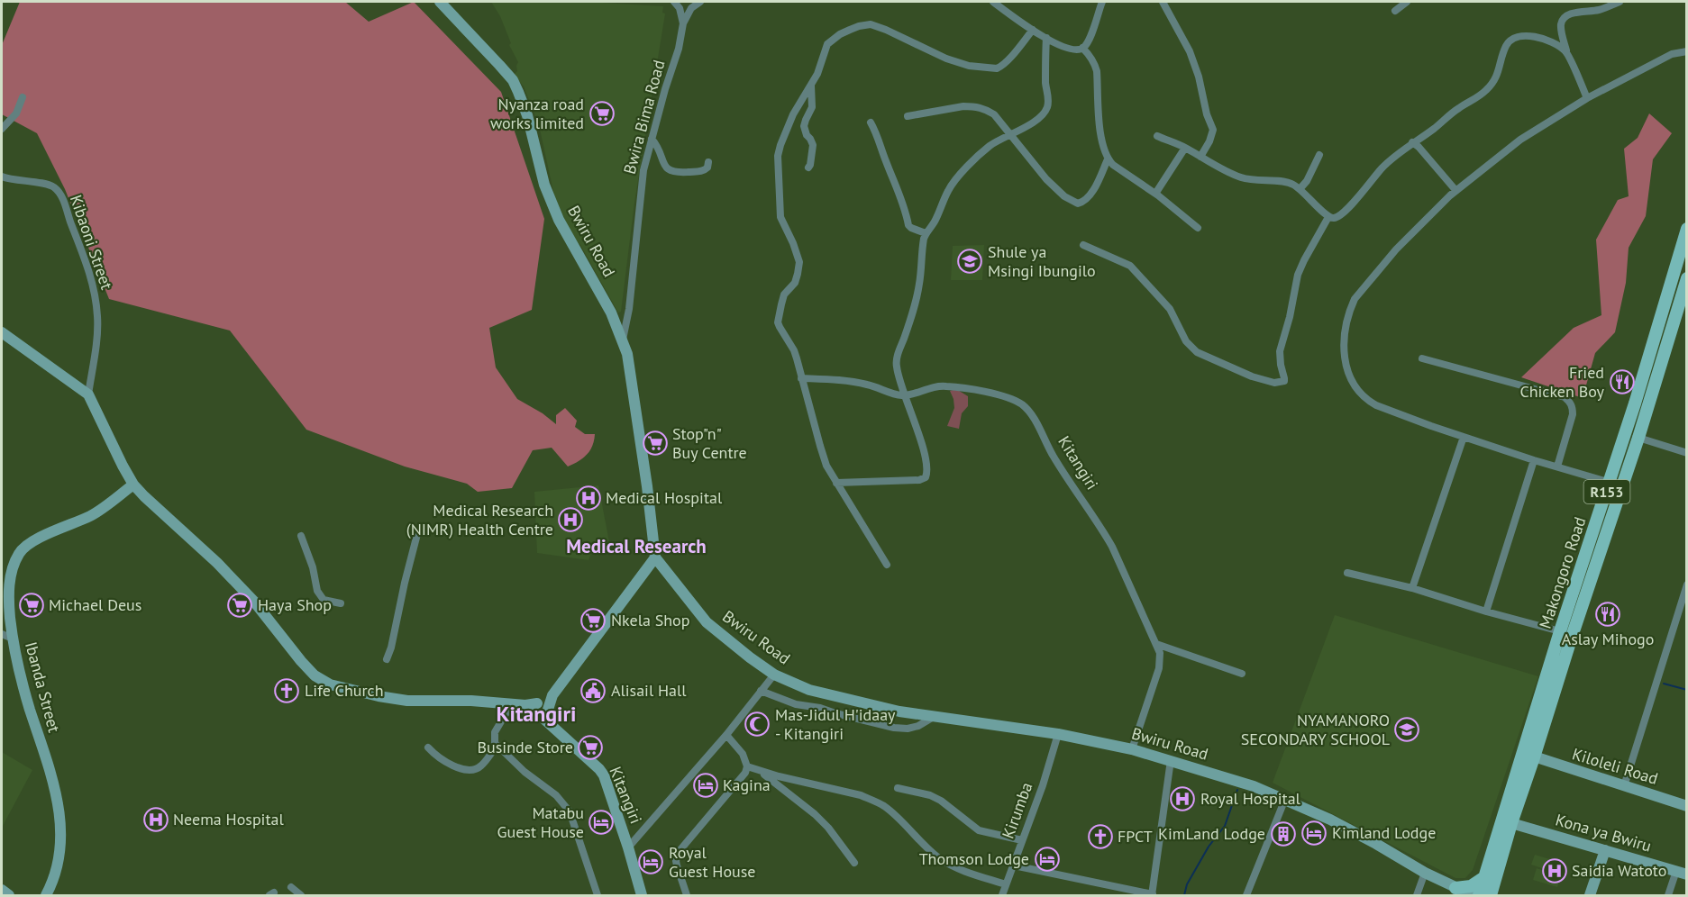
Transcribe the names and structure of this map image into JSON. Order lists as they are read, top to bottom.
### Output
{
  "streets": {
    "main road": [
      "Bwiru Road",
      "Kitangiri",
      "R153",
      "Makongoro Road",
      "Ibanda Street",
      "Kiloleli Road",
      "Kona ya Bwiru"
    ],
    "street": ["Bwira Bima Road", "Kibaoni Street", "Kirumba"]
  },
  "crossings": [
    ["Bwira Bima Road", "Bwiru Road"],
    ["Bwiru Road", "Kitangiri"],
    ["Bwiru Road", "Kirumba"],
    ["Makongoro Road", "Kiloleli Road"],
    ["Makongoro Road", "Kona ya Bwiru"]
  ],
  "districts": ["Medical Research", "Kitangiri"],
  "places": {
    "supermarket": [
      "Nyanza road works limited",
      "Stop\"n\" Buy Centre",
      "Michael Deus",
      "Haya Shop",
      "Nkela Shop",
      "Businde Store"
    ],
    "school or university": ["Shule ya Msingi Ibungilo", "NYAMANORO SECONDARY SCHOOL"],
    "restaurant": ["Fried Chicken Boy", "Aslay Mihogo"],
    "hospital": [
      "Medical Hospital",
      "Medical Research (NIMR) Health Centre",
      "Royal Hospital",
      "Neema Hospital",
      "Saidia Watoto"
    ],
    "church": ["Life Church", "FPCT"],
    "public building": ["Alisail Hall"],
    "mosque": ["Mas-Jidul H'idaay - Kitangiri"],
    "hotel": [
      "Kagina",
      "Matabu Guest House",
      "Kimland Lodge",
      "Thomson Lodge",
      "Royal Guest House"
    ],
    "building": ["KimLand Lodge"]
  }
}
